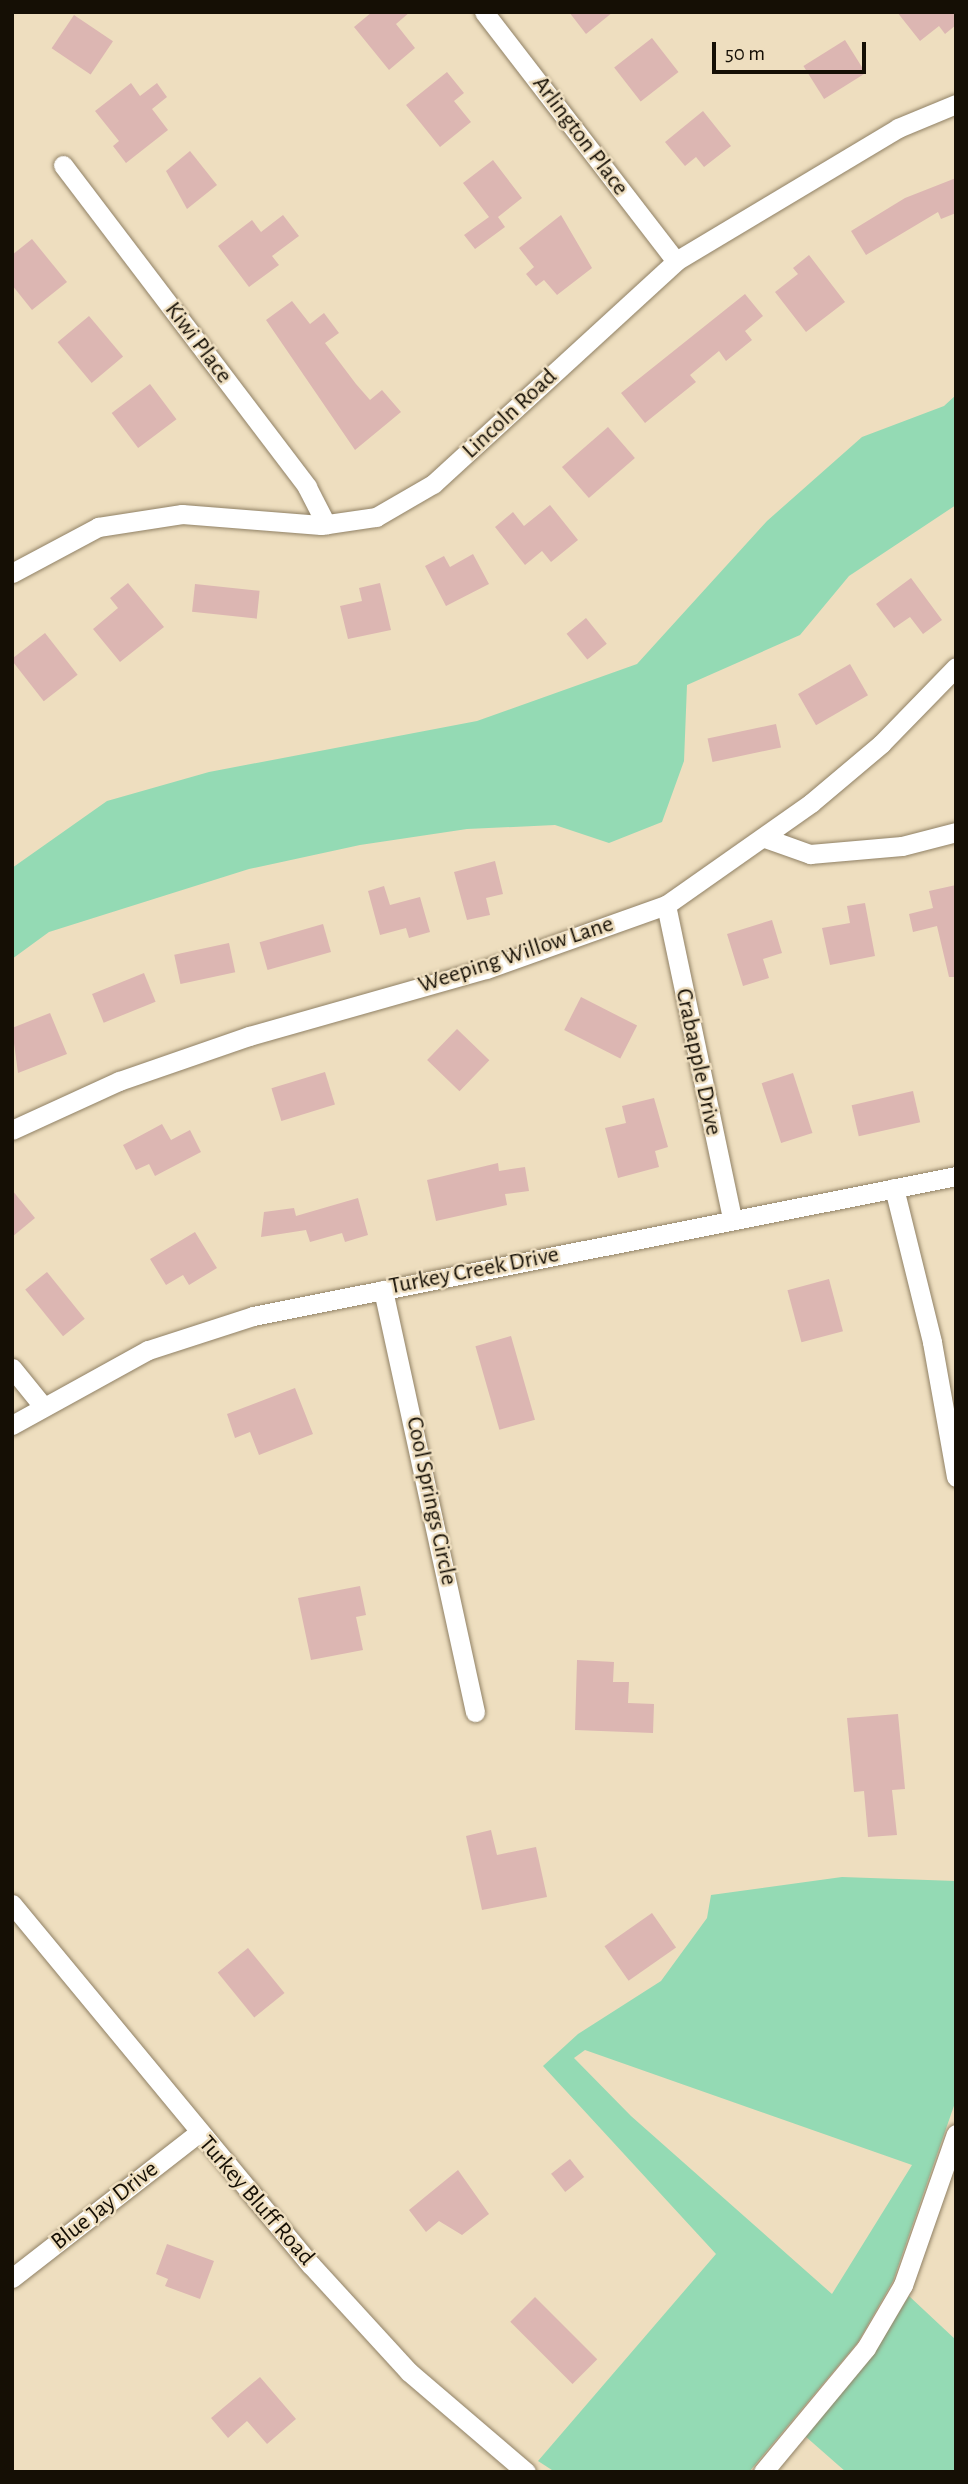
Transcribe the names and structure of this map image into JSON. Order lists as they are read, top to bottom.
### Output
{
  "streets": {
    "street": [
      "Arlington Place",
      "Kiwi Place",
      "Lincoln Road",
      "Weeping Willow Lane",
      "Crabapple Drive",
      "Turkey Creek Drive",
      "Cool Springs Circle",
      "Turkey Bluff Road",
      "Blue Jay Drive"
    ]
  },
  "crossings": [
    ["Arlington Place", "Lincoln Road"],
    ["Kiwi Place", "Lincoln Road"],
    ["Weeping Willow Lane", "Crabapple Drive"],
    ["Crabapple Drive", "Turkey Creek Drive"],
    ["Turkey Creek Drive", "Cool Springs Circle"],
    ["Turkey Bluff Road", "Blue Jay Drive"]
  ],
  "scale_bar": "50 m"
}
